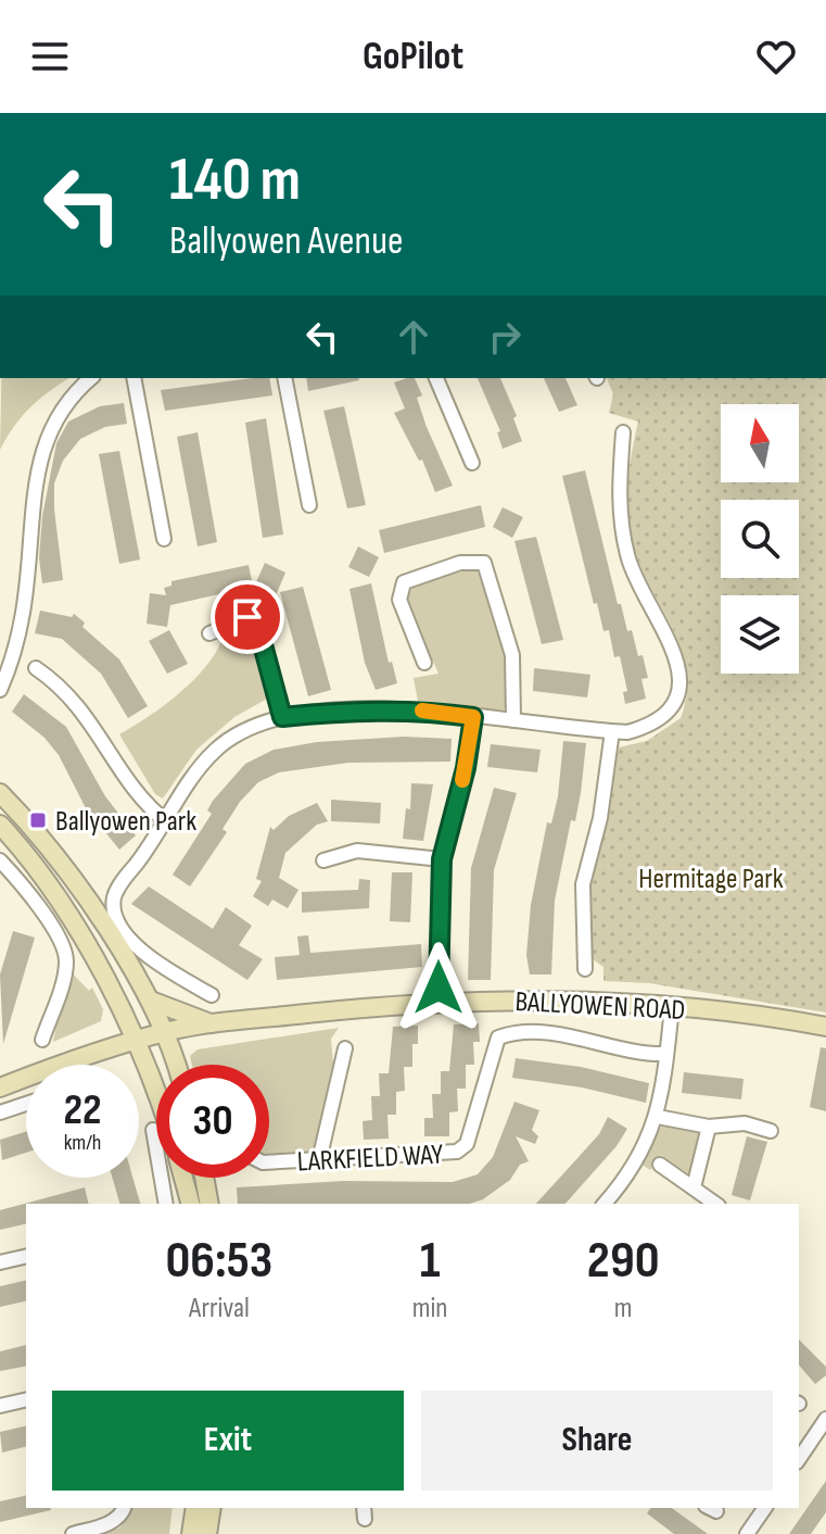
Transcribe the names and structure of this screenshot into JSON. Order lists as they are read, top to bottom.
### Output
{
  "streets": {
    "street": ["BALLYOWEN ROAD", "LARKFIELD WAY"]
  },
  "parks": ["Hermitage Park"],
  "places": {
    "transit": ["Ballyowen Park"]
  },
  "north": "top",
  "page": {
    "header": "GoPilot",
    "turn": ["140 m", "Ballyowen Avenue"],
    "speed": "22 km/h",
    "limit": "30",
    "eta": [
      "06:53",
      "Arrival",
      "1",
      "min",
      "290",
      "m"
    ],
    "buttons": ["Exit", "Share"]
  }
}
